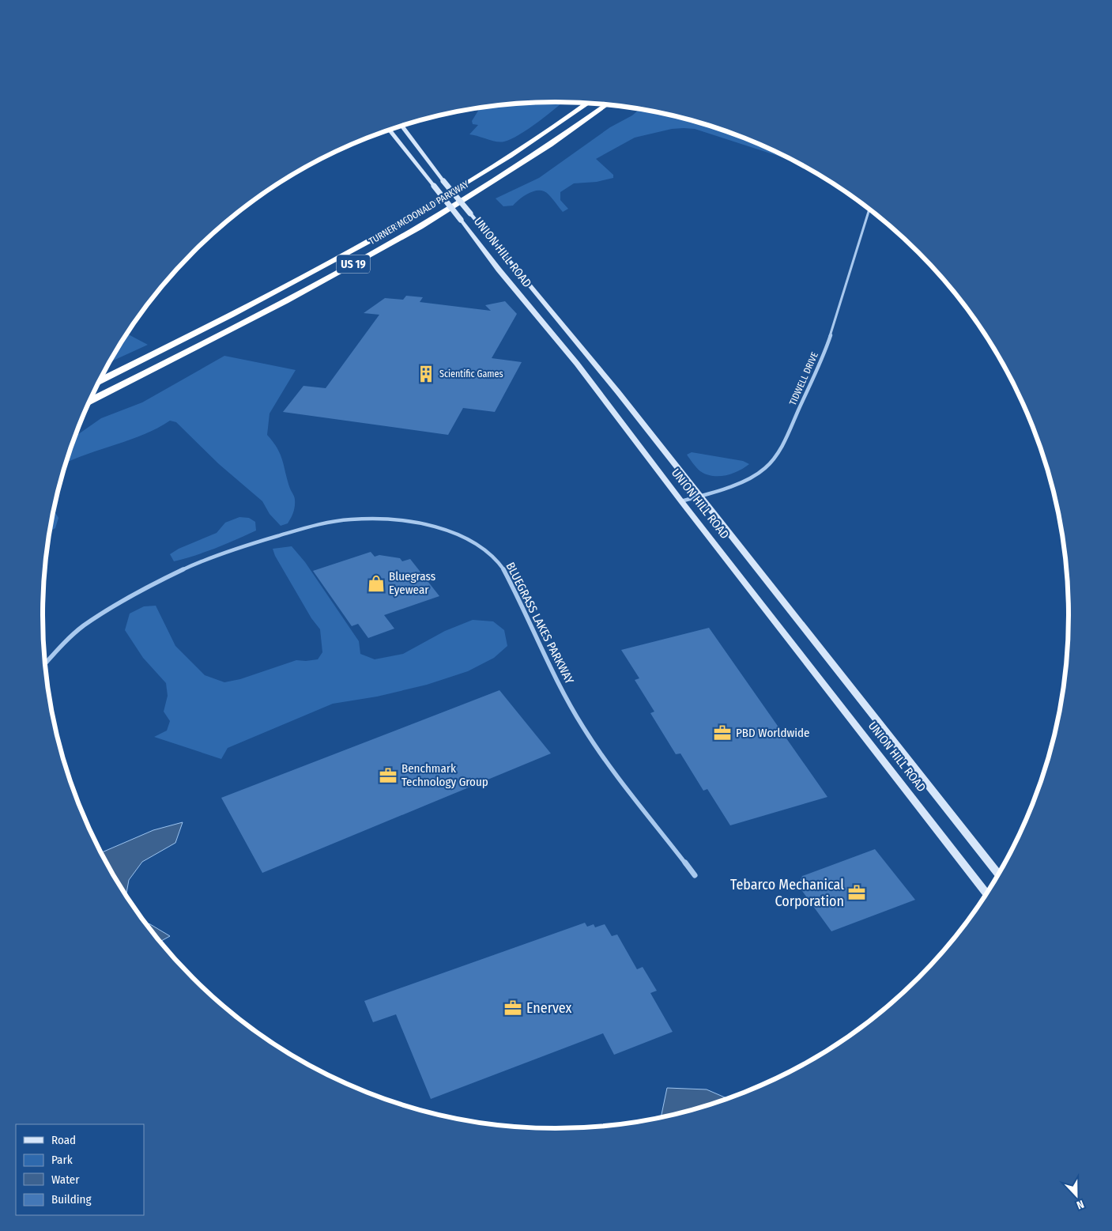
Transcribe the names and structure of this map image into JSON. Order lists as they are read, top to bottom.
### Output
{
  "streets": {
    "highway": ["TURNER MCDONALD PARKWAY", "US 19"],
    "street": ["UNION HILL ROAD", "TIDWELL DRIVE", "BLUEGRASS LAKES PARKWAY"]
  },
  "crossings": [
    ["UNION HILL ROAD", "TIDWELL DRIVE"]
  ],
  "places": {
    "building": ["Scientific Games"],
    "shop": ["Bluegrass Eyewear"],
    "office": [
      "PBD Worldwide",
      "Benchmark Technology Group",
      "Tebarco Mechanical Corporation",
      "Enervex"
    ]
  },
  "legend": [
    "Road",
    "Park",
    "Water",
    "Building"
  ],
  "north": "bottom"
}
